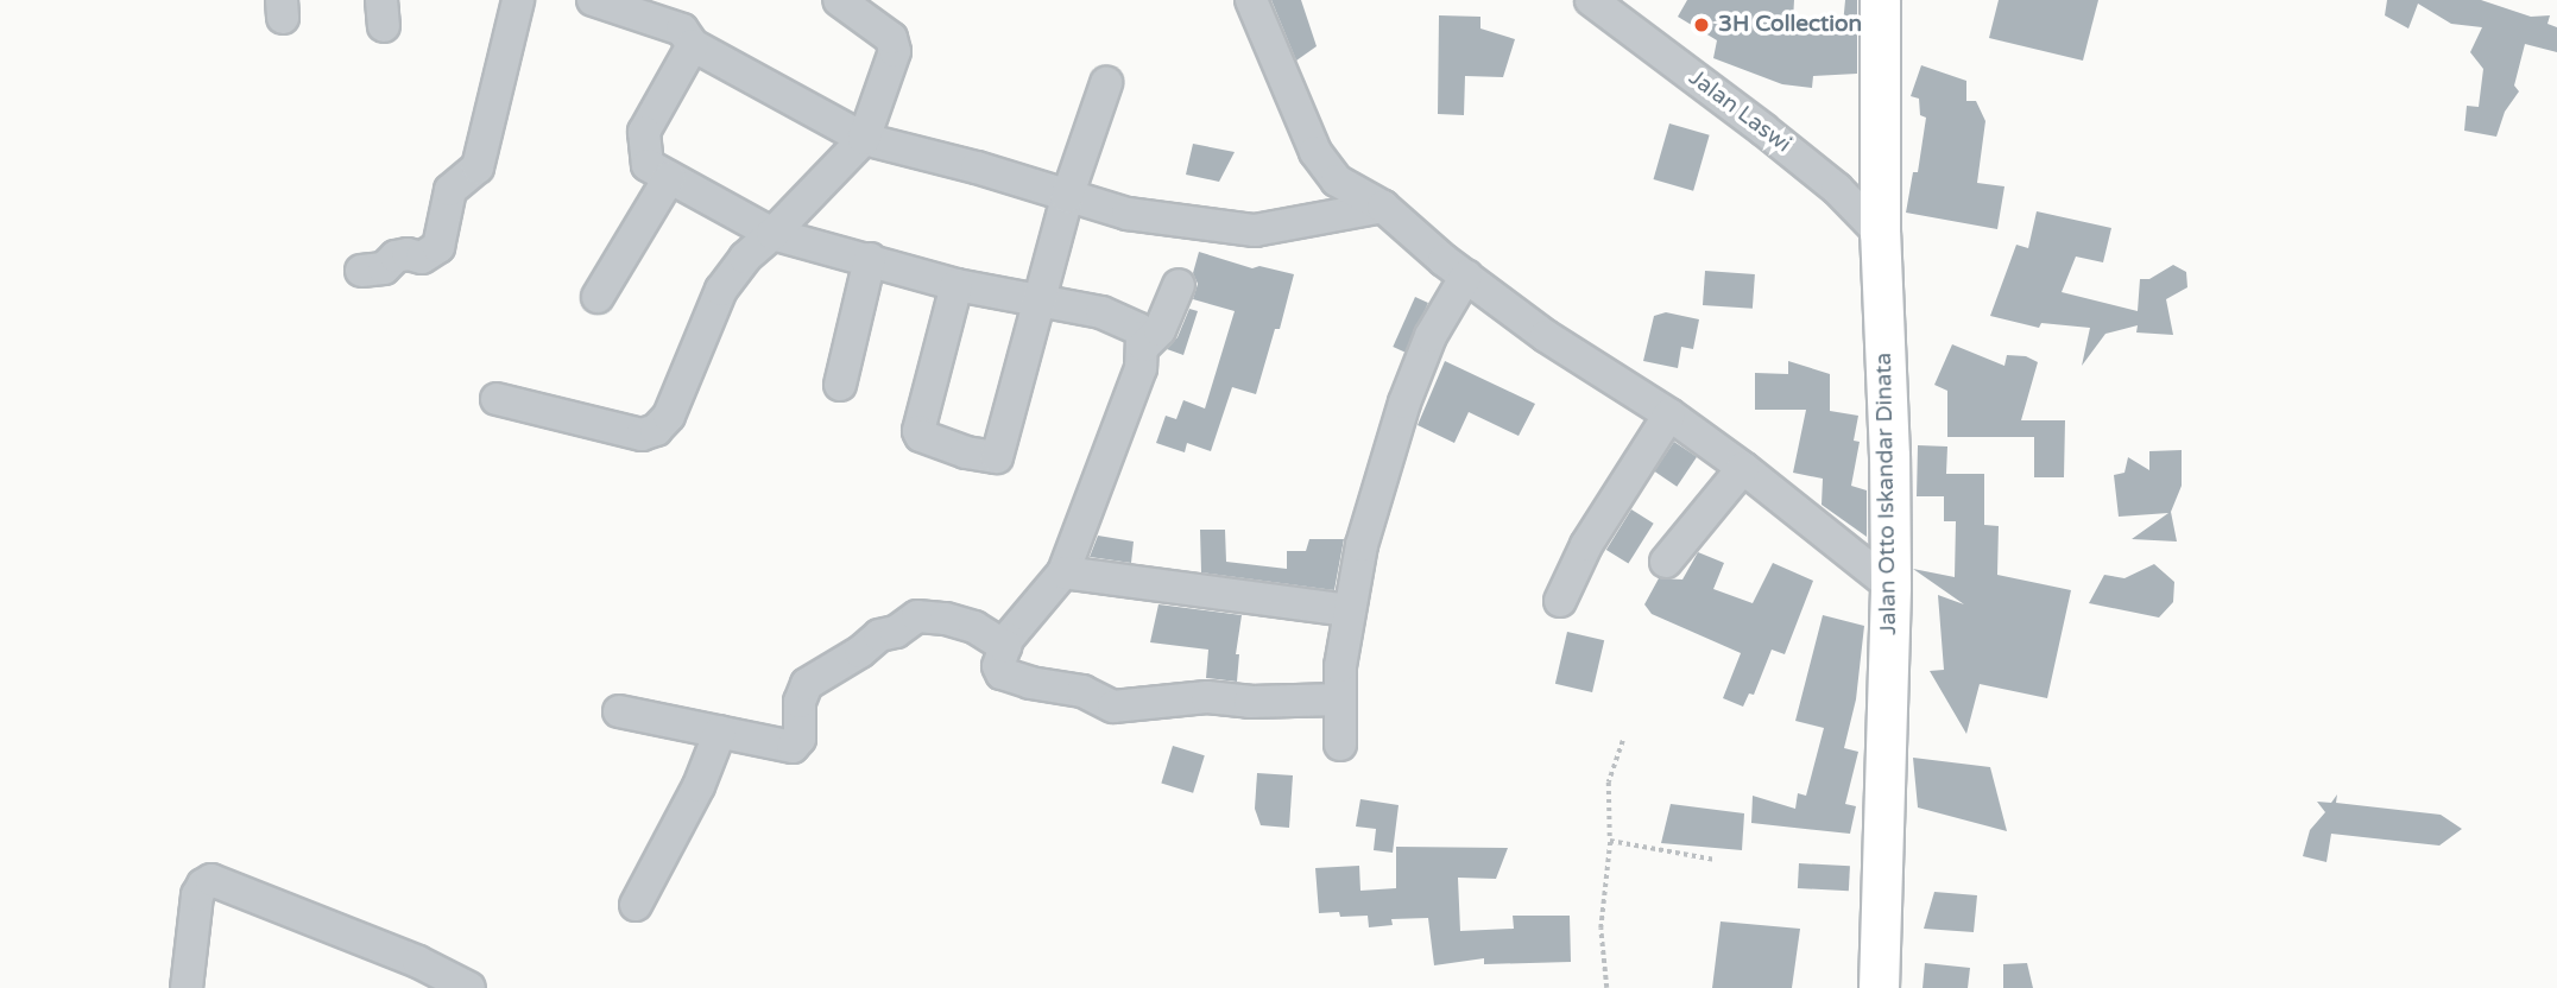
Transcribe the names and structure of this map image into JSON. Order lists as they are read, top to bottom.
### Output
{
  "streets": {
    "main road": ["Jalan Otto Iskandar Dinata"],
    "street": ["Jalan Laswi"]
  },
  "crossings": [
    ["Jalan Laswi", "Jalan Otto Iskandar Dinata"]
  ],
  "places": ["3H Collection"]
}
